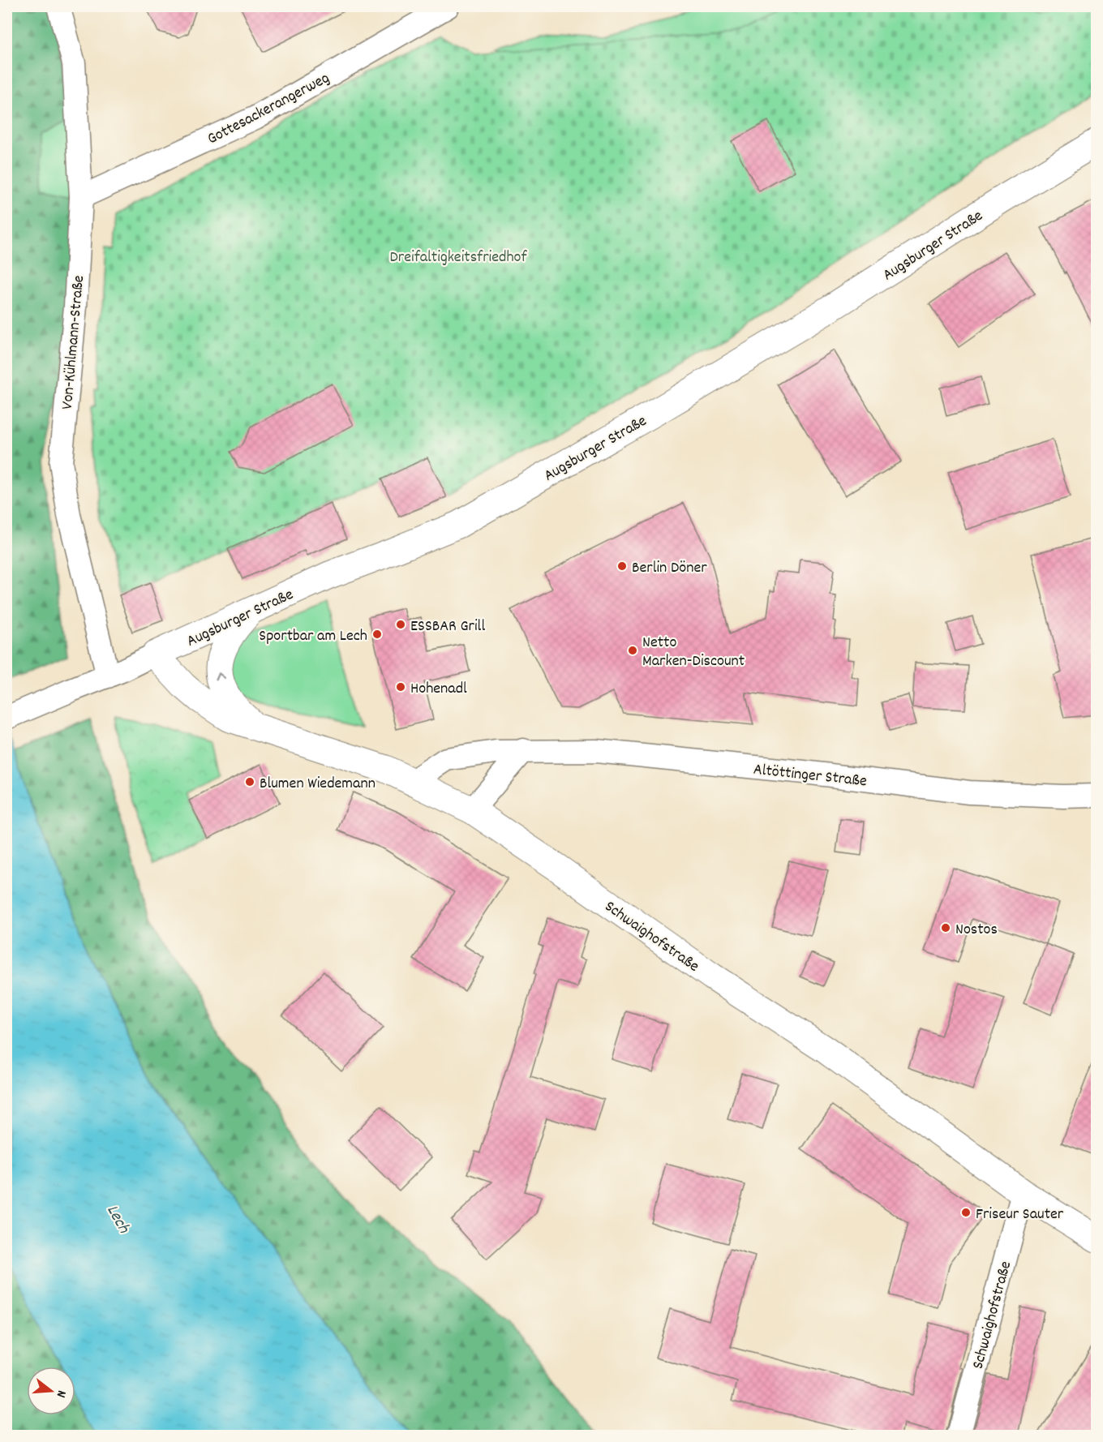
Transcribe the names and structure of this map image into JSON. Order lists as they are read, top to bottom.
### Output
{
  "streets": {
    "street": [
      "Gottesackerangerweg",
      "Augsburger Straße",
      "Von-Kühlmann-Straße",
      "Altöttinger Straße",
      "Schwaighofstraße"
    ]
  },
  "crossings": [
    ["Gottesackerangerweg", "Von-Kühlmann-Straße"],
    ["Augsburger Straße", "Von-Kühlmann-Straße"],
    ["Augsburger Straße", "Schwaighofstraße"],
    ["Altöttinger Straße", "Schwaighofstraße"]
  ],
  "water": ["Lech"],
  "parks": ["Dreifaltigkeitsfriedhof"],
  "places": [
    "Berlin Döner",
    "ESSBAR Grill",
    "Sportbar am Lech",
    "Netto Marken-Discount",
    "Hohenadl",
    "Blumen Wiedemann",
    "Nostos",
    "Friseur Sauter"
  ],
  "north": "right"
}
